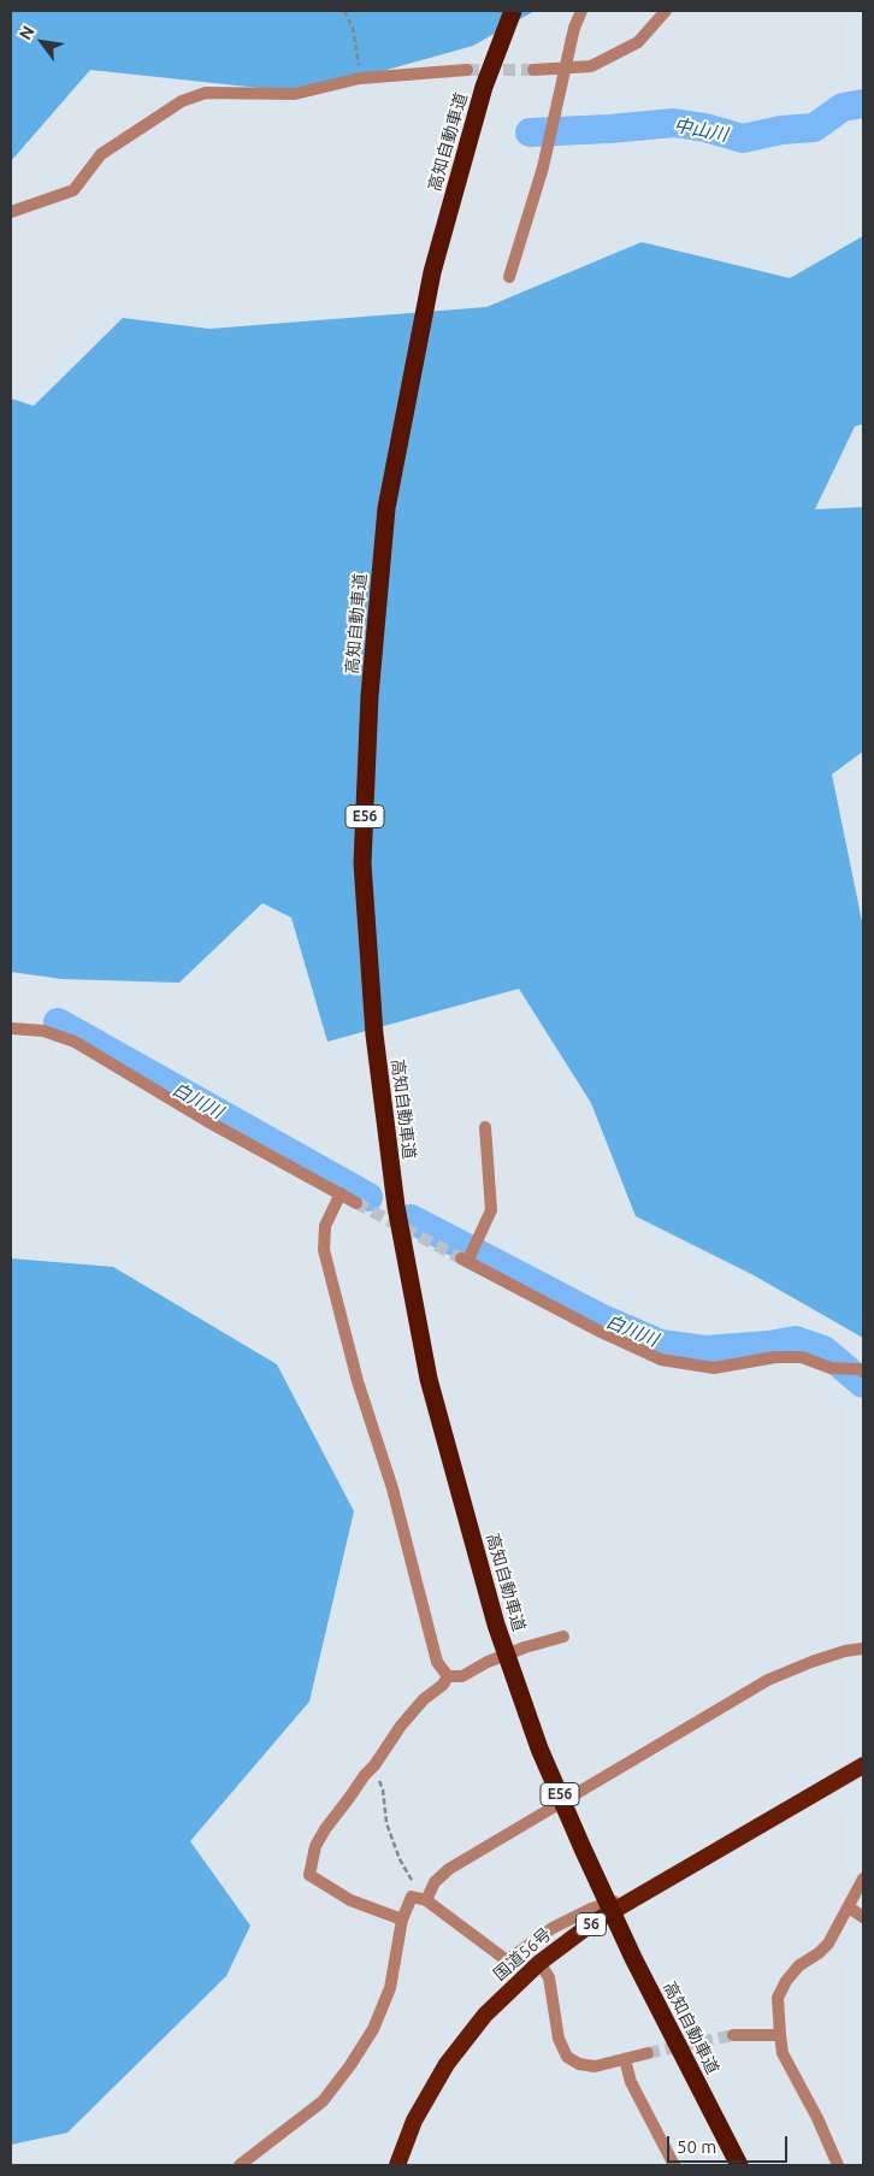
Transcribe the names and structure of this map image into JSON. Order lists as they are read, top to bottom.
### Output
{
  "streets": {
    "highway": [
      "高知自動車道",
      "E56",
      "56",
      "国道56号"
    ]
  },
  "water": ["中山川", "白川川"],
  "scale_bar": "50 m",
  "north": "top left"
}
